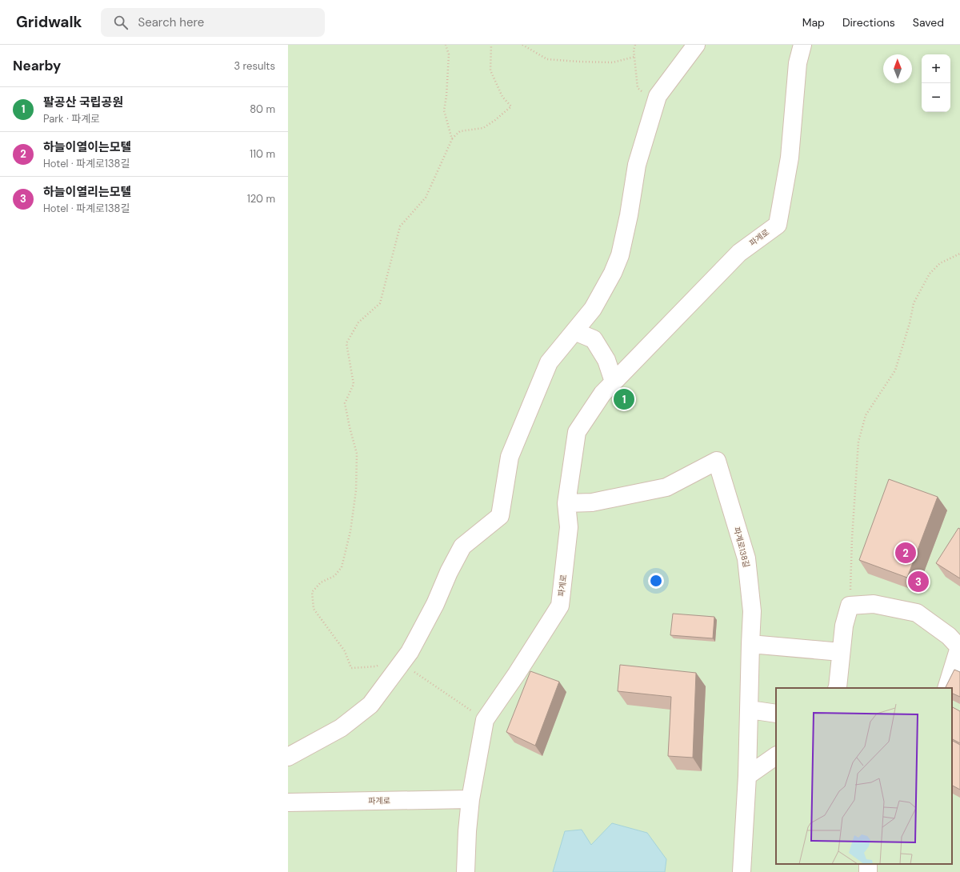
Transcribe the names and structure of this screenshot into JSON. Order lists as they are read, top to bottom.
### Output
{
  "streets": {
    "street": ["파계로", "파계로138길"]
  },
  "crossings": [
    ["파계로", "파계로138길"]
  ],
  "north": "top",
  "page": {
    "header": "Gridwalk",
    "search": "Search here",
    "nav": ["Map", "Directions", "Saved"],
    "heading": ["Nearby", "3 results"],
    "map_buttons": ["+", "−"],
    "list": [
      {
        "mark": "1",
        "name": "팔공산 국립공원",
        "note": "Park · 파계로",
        "value": "80 m"
      },
      {
        "mark": "2",
        "name": "하늘이열이는모텔",
        "note": "Hotel · 파계로138길",
        "value": "110 m"
      },
      {
        "mark": "3",
        "name": "하늘이열리는모텔",
        "note": "Hotel · 파계로138길",
        "value": "120 m"
      }
    ],
    "pins": ["1", "2", "3"]
  }
}
